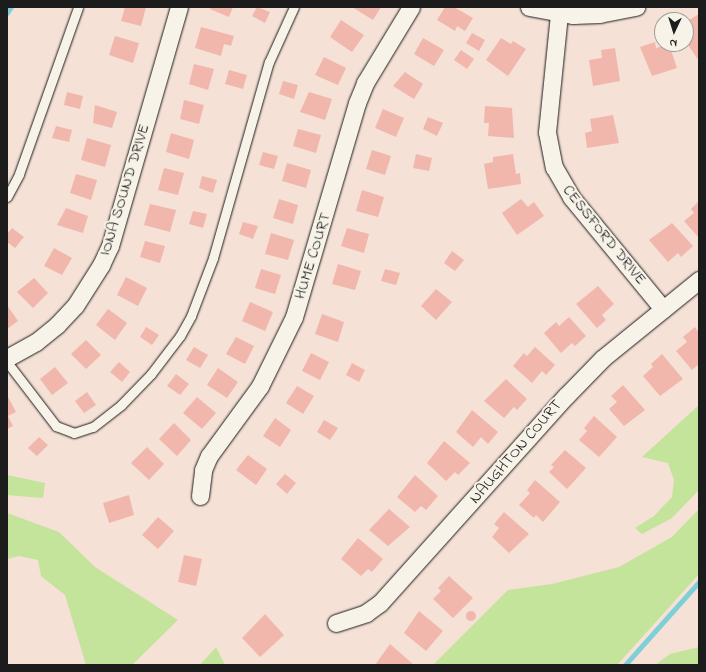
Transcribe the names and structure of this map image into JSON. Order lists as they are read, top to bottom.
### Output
{
  "streets": {
    "street": [
      "IONA SOUND DRIVE",
      "CESSFORD DRIVE",
      "HUME COURT",
      "NAUGHTON COURT"
    ]
  },
  "crossings": [
    ["CESSFORD DRIVE", "NAUGHTON COURT"]
  ],
  "north": "bottom"
}
